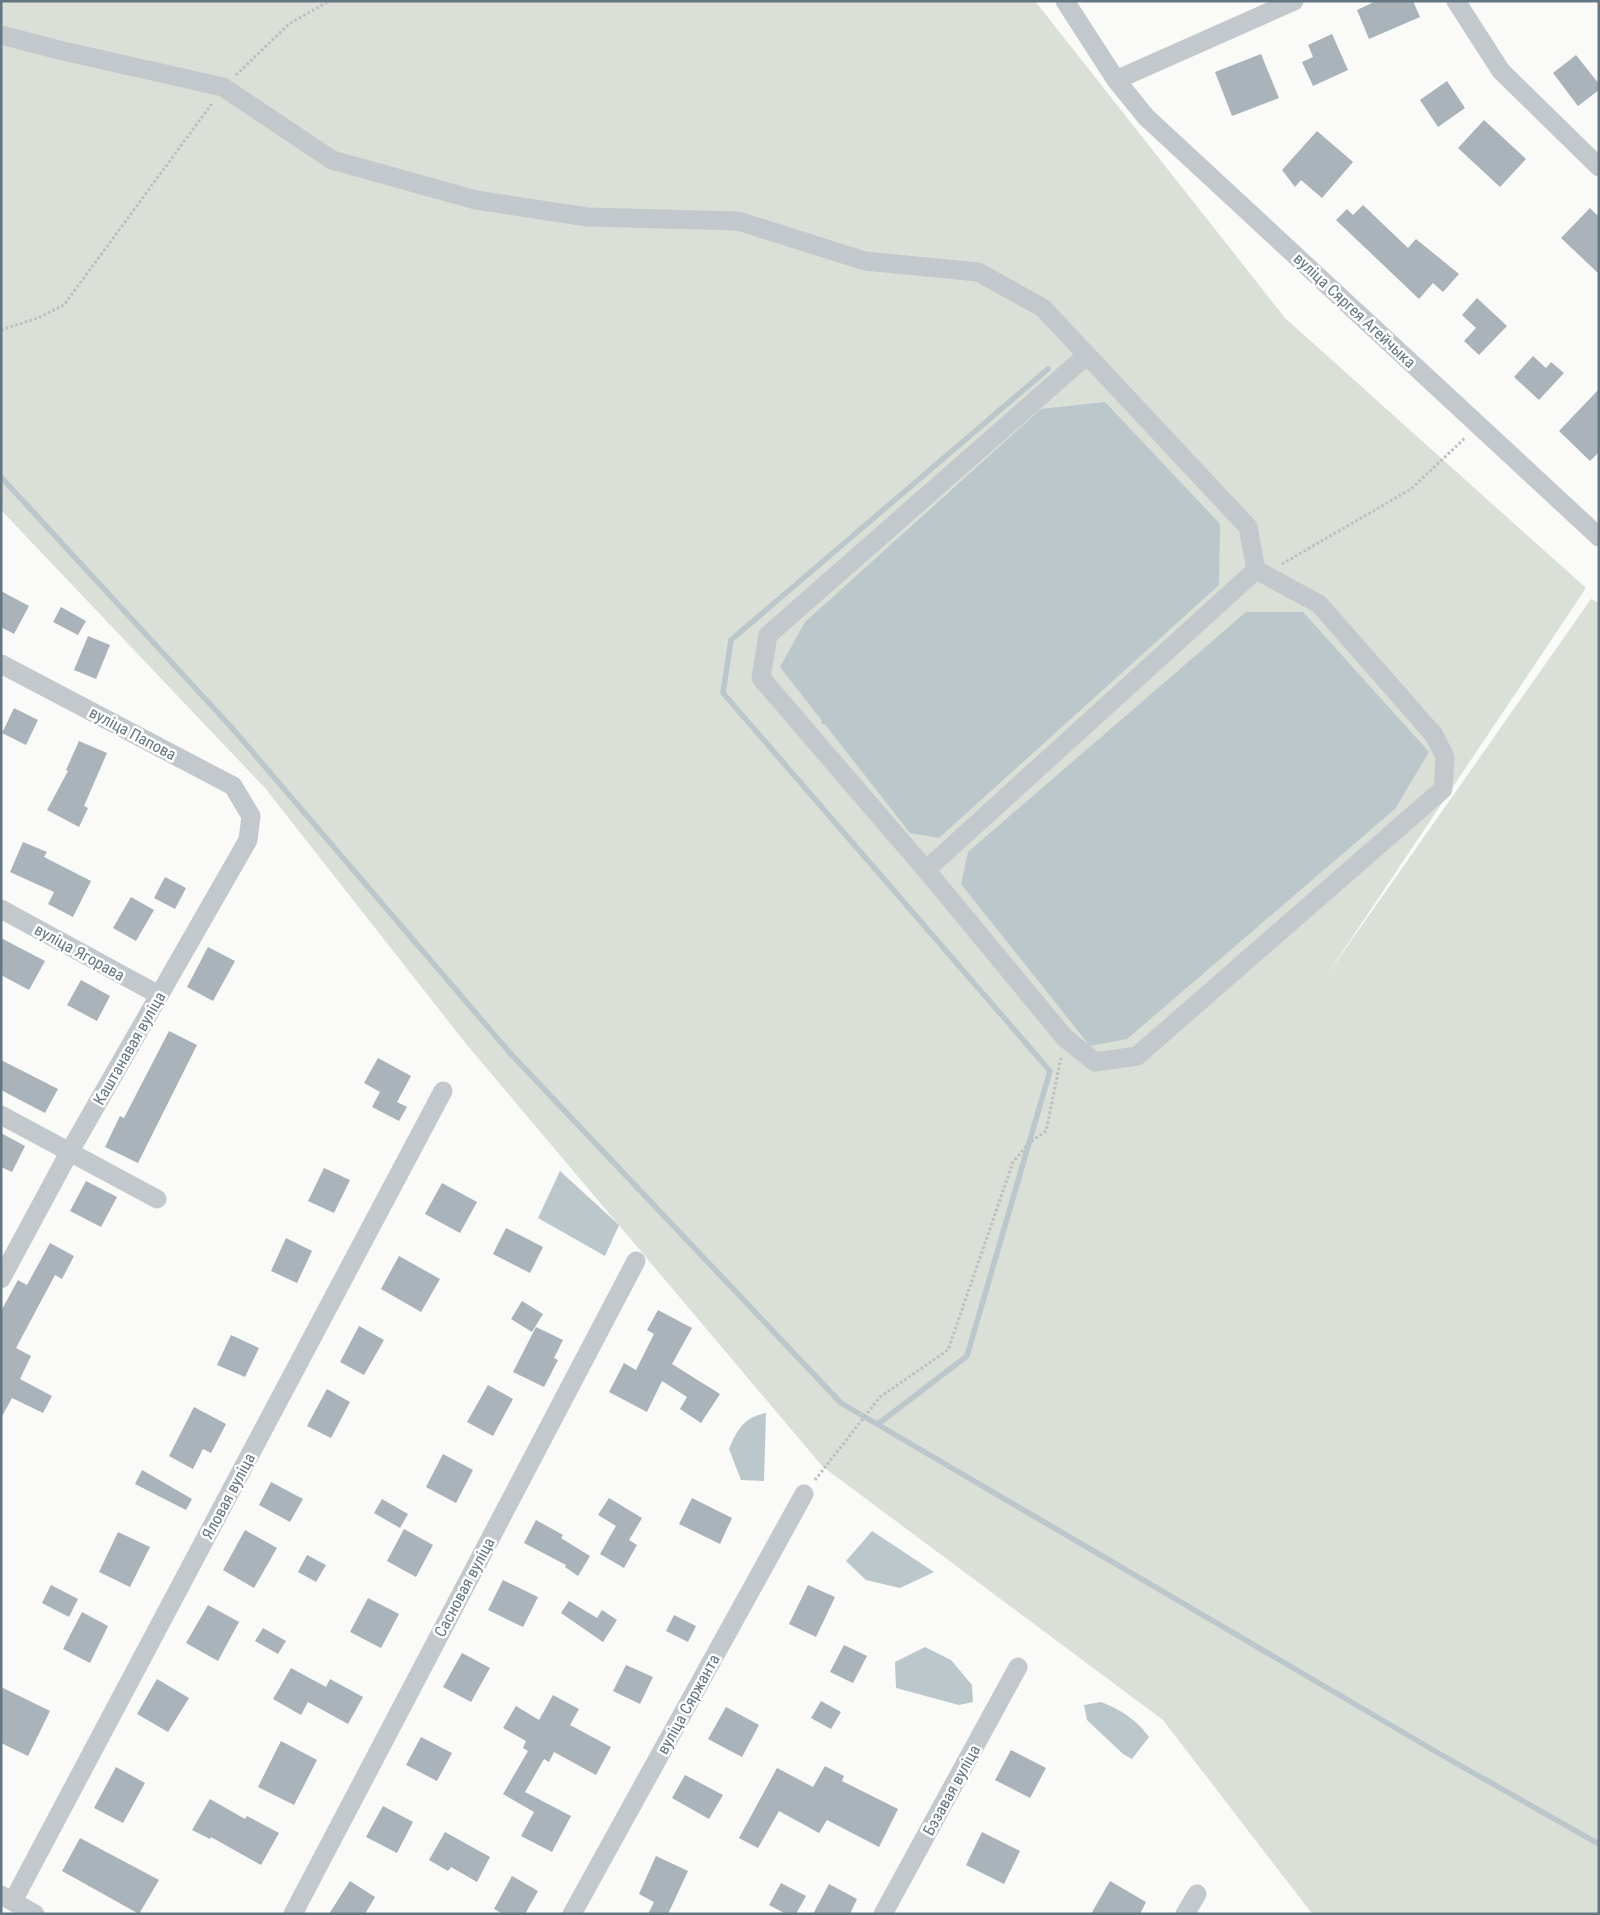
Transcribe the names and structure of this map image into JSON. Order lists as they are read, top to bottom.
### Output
{
  "streets": {
    "street": [
      "вуліца Сяргея Агейчыка",
      "вуліца Папова",
      "вуліца Ягорава",
      "Каштанавая вуліца",
      "Яловая вуліца",
      "Сасновая вуліца",
      "вуліца Сяржанта",
      "Бэзавая вуліца"
    ]
  },
  "crossings": [
    ["вуліца Папова", "Каштанавая вуліца"],
    ["вуліца Ягорава", "Каштанавая вуліца"]
  ]
}
